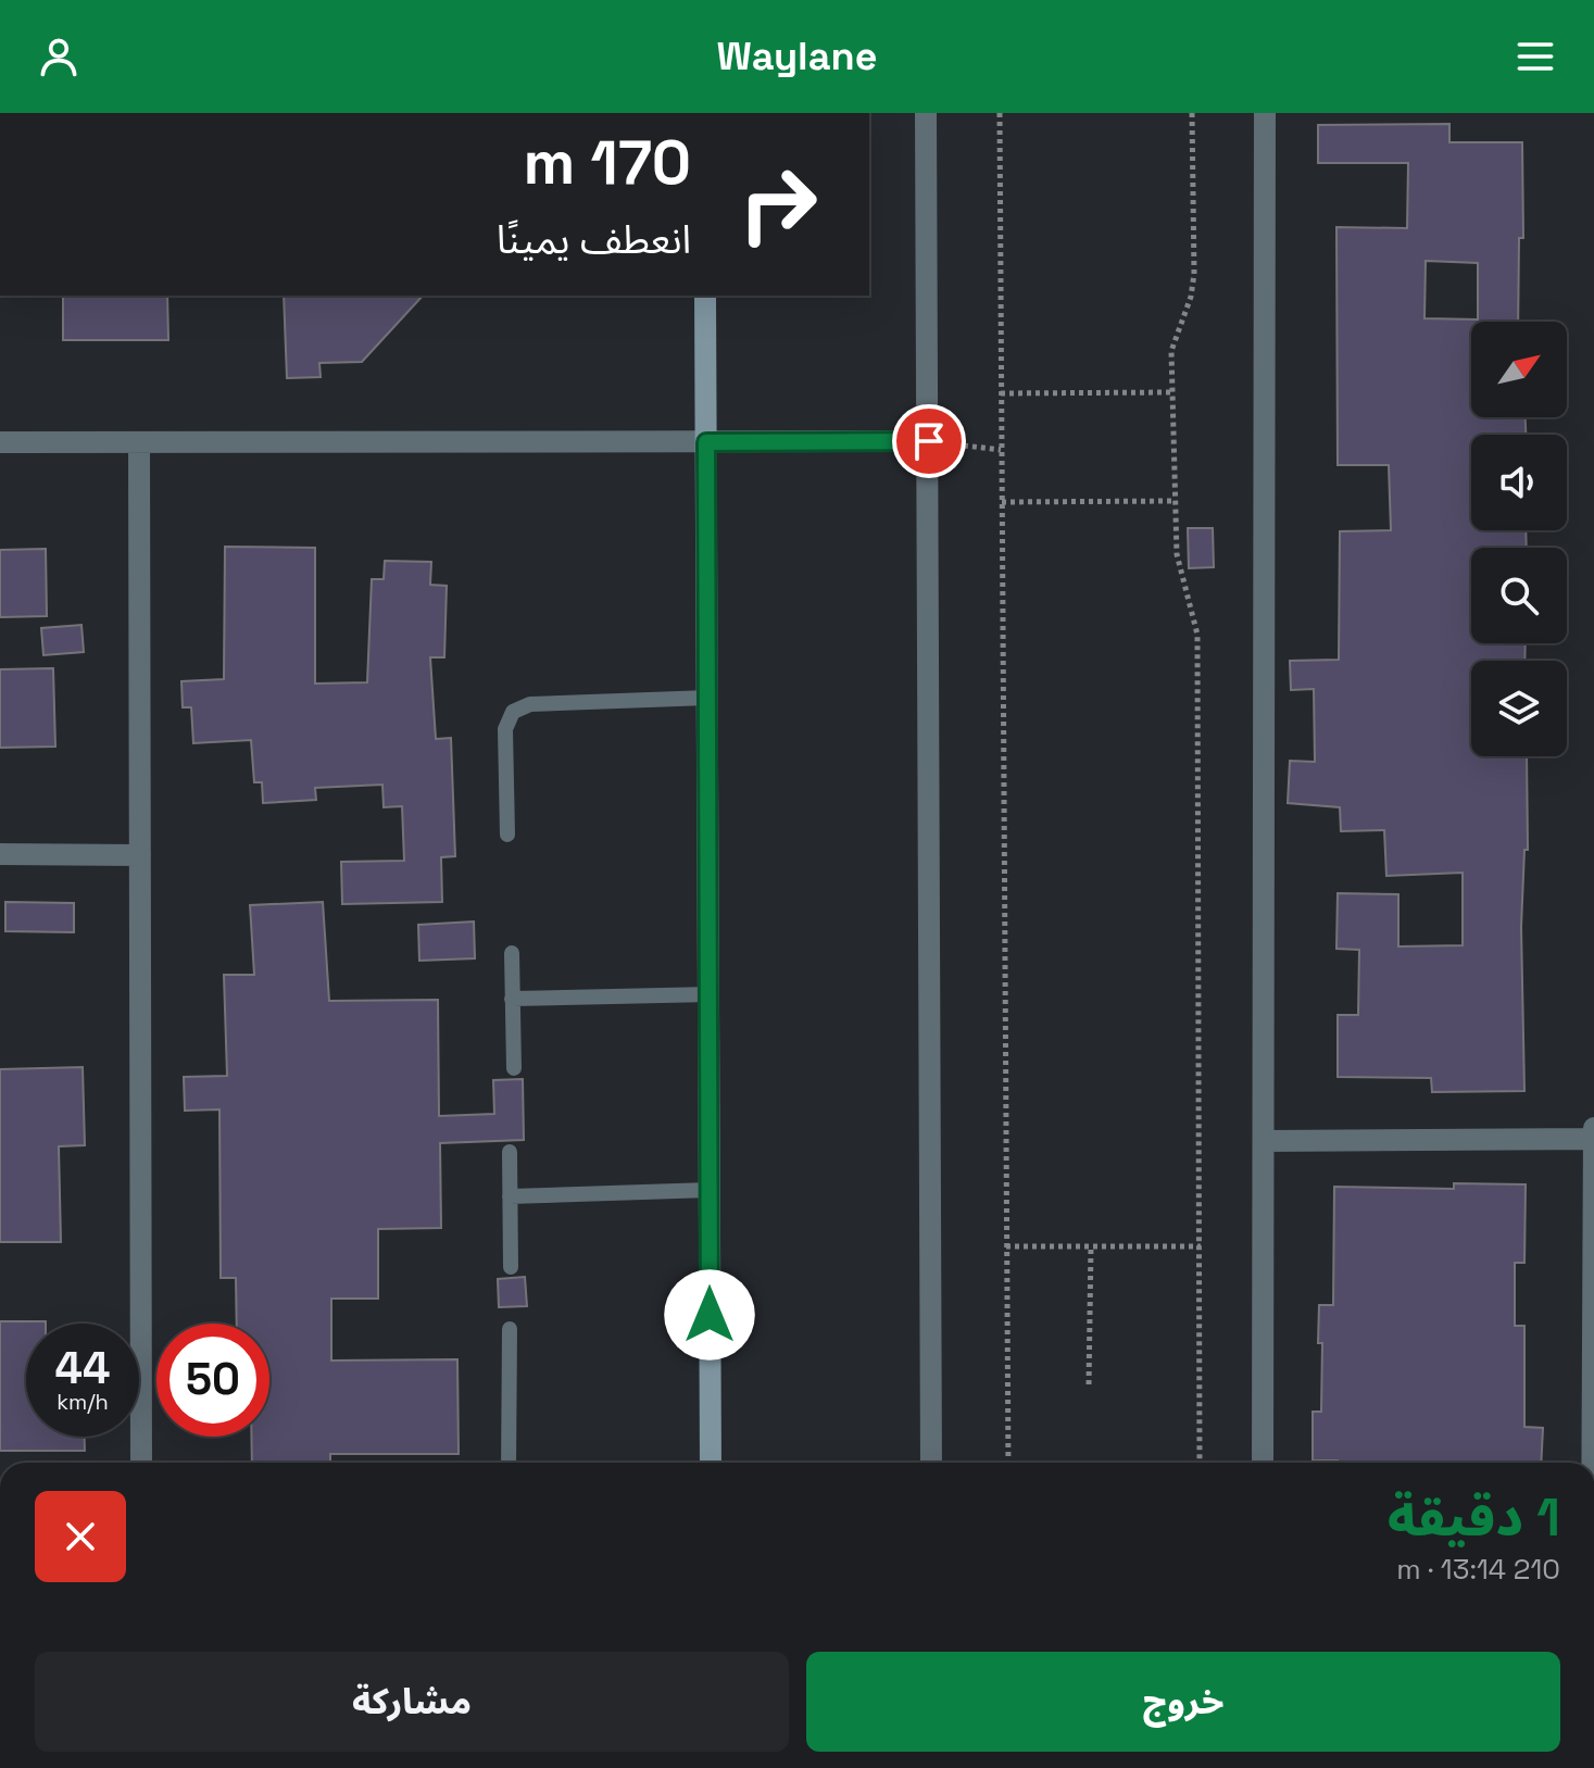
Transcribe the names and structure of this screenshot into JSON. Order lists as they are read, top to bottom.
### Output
{
  "north": "top right",
  "page": {
    "header": "Waylane",
    "turn": ["170 m", "انعطف يمينًا"],
    "speed": "44 km/h",
    "limit": "50",
    "heading": ["1 دقيقة", "210 m · 13:14"],
    "buttons": ["خروج", "مشاركة"]
  }
}
